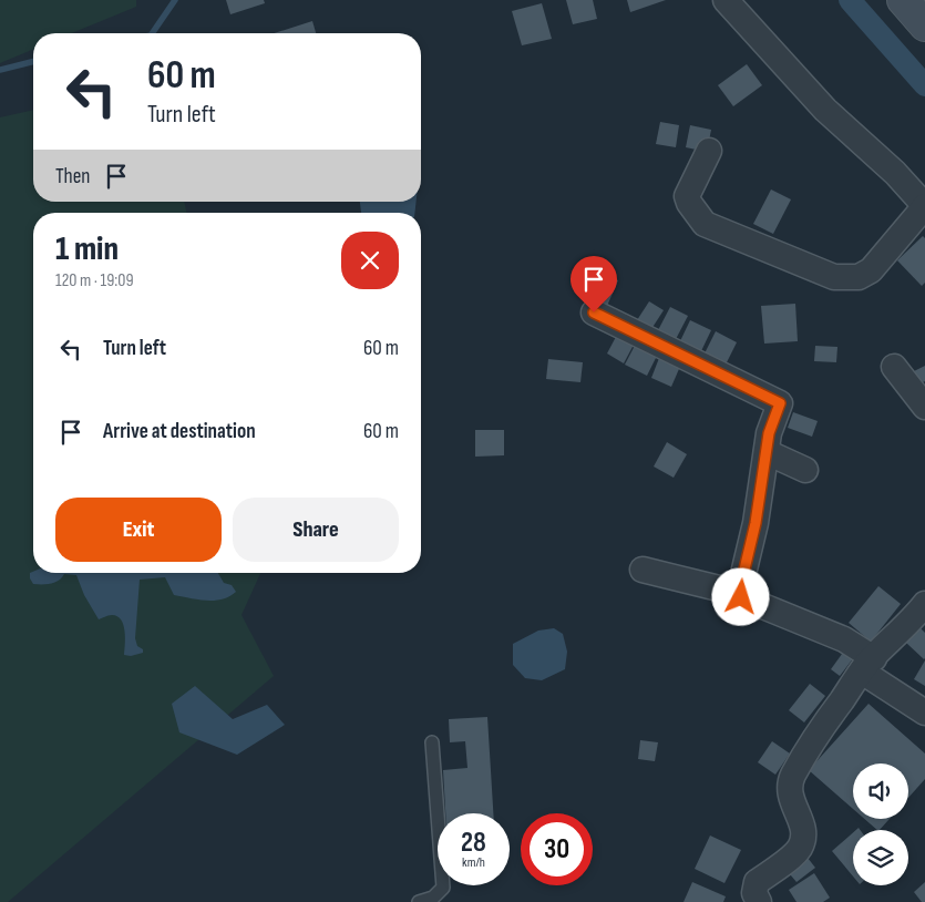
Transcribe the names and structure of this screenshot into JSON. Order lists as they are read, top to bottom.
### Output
{
  "page": {
    "turn": ["60 m", "Turn left"],
    "then": "Then",
    "heading": ["1 min", "120 m · 19:09"],
    "list": [
      {
        "name": "Turn left",
        "value": "60 m"
      },
      {
        "name": "Arrive at destination",
        "value": "60 m"
      }
    ],
    "buttons": ["Exit", "Share"],
    "speed": "28 km/h",
    "limit": "30"
  }
}
